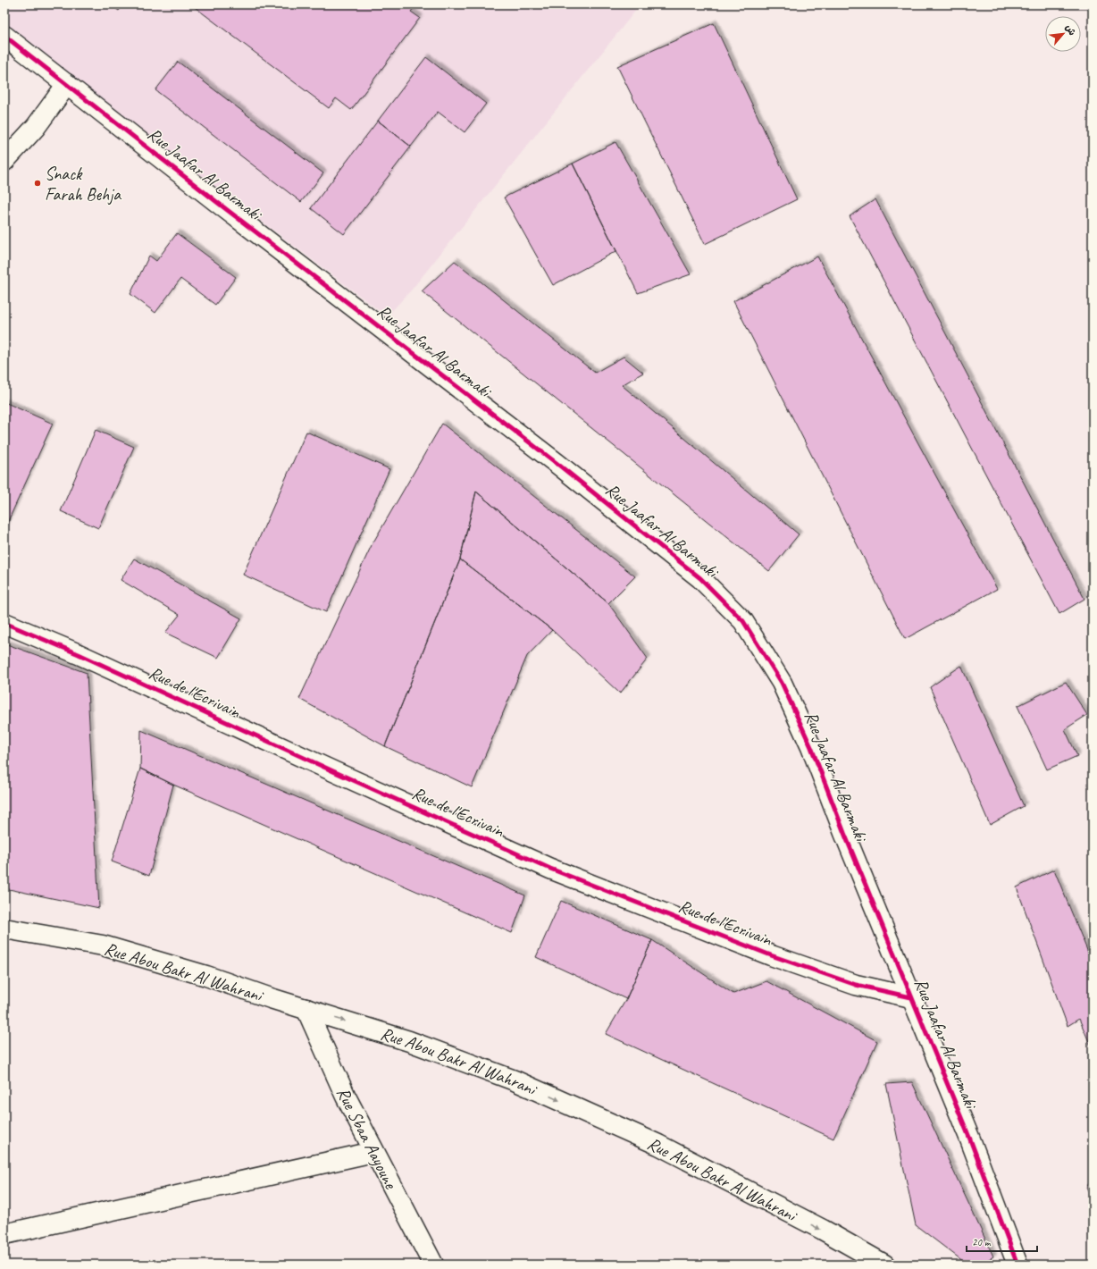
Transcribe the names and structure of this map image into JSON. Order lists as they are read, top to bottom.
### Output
{
  "streets": {
    "street": [
      "Rue Jaafar Al Barmaki",
      "Rue de l'Ecrivain",
      "Rue Abou Bakr Al Wahrani",
      "Rue Sbaa Aayoune"
    ]
  },
  "crossings": [
    ["Rue Jaafar Al Barmaki", "Rue de l'Ecrivain"],
    ["Rue Abou Bakr Al Wahrani", "Rue Sbaa Aayoune"]
  ],
  "one_way": ["Rue Abou Bakr Al Wahrani"],
  "places": ["Snack Farah Behja"],
  "scale_bar": "20 m",
  "north": "top right"
}
